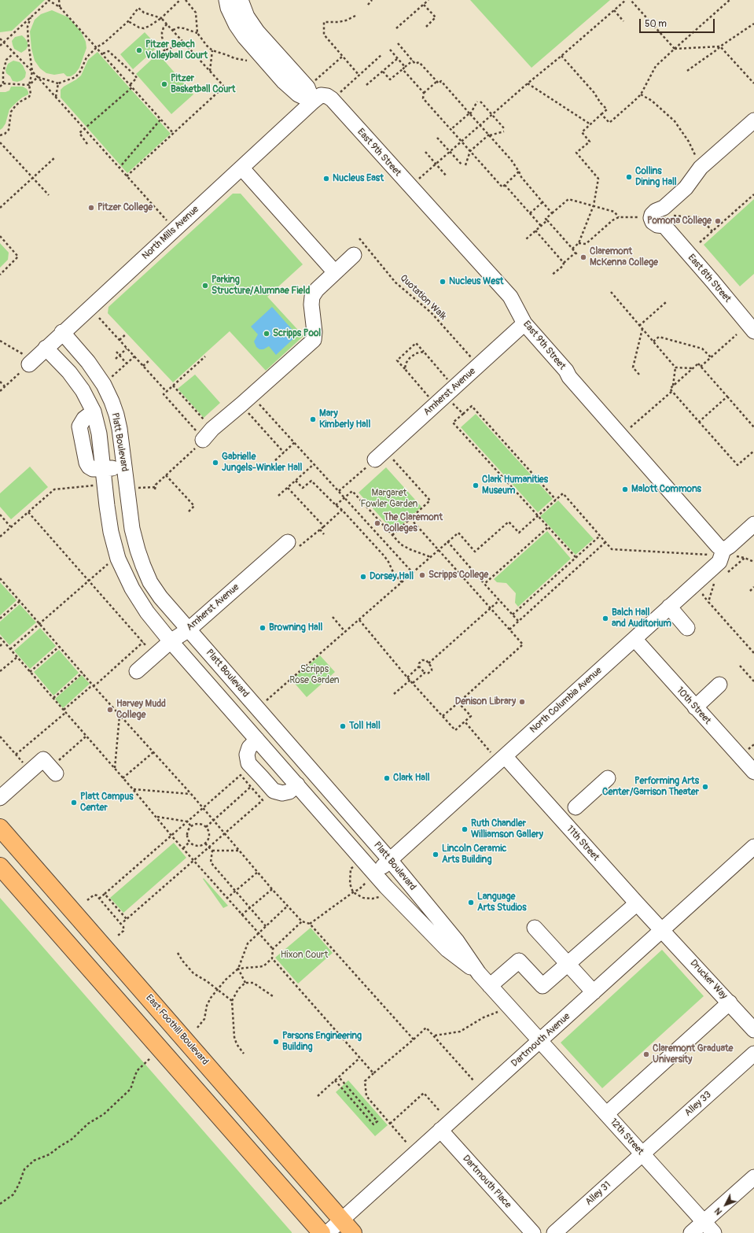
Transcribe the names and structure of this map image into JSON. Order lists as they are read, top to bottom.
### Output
{
  "streets": {
    "main road": ["East Foothill Boulevard"],
    "street": [
      "East 9th Street",
      "North Mills Avenue",
      "East 8th Street",
      "Amherst Avenue",
      "Platt Boulevard",
      "North Columbia Avenue",
      "10th Street",
      "11th Street",
      "Drucker Way",
      "Dartmouth Avenue",
      "Alley 33",
      "12th Street",
      "Dartmouth Place",
      "Alley 31"
    ],
    "path": ["Quotation Walk"]
  },
  "crossings": [
    ["East 9th Street", "Amherst Avenue"],
    ["East 9th Street", "North Columbia Avenue"],
    ["North Mills Avenue", "Platt Boulevard"],
    ["Quotation Walk", "Amherst Avenue"],
    ["Amherst Avenue", "Platt Boulevard"],
    ["Platt Boulevard", "North Columbia Avenue"],
    ["Platt Boulevard", "Dartmouth Avenue"],
    ["Platt Boulevard", "12th Street"],
    ["North Columbia Avenue", "10th Street"],
    ["North Columbia Avenue", "11th Street"],
    ["11th Street", "Drucker Way"],
    ["11th Street", "Dartmouth Avenue"],
    ["Drucker Way", "Dartmouth Avenue"],
    ["East Foothill Boulevard", "Dartmouth Avenue"],
    ["Dartmouth Avenue", "12th Street"],
    ["Dartmouth Avenue", "Dartmouth Place"],
    ["Alley 33", "12th Street"],
    ["Alley 33", "Alley 31"],
    ["12th Street", "Alley 31"]
  ],
  "parks": ["Margaret Fowler Garden", "Scripps Rose Garden", "Hixon Court"],
  "places": [
    "Pitzer Beach Volleyball Court",
    "Pitzer Basketball Court",
    "Collins Dining Hall",
    "Nucleus East",
    "Pitzer College",
    "Pomona College",
    "Claremont McKenna College",
    "Nucleus West",
    "Parking Structure/Alumnae Field",
    "Scripps Pool",
    "Mary Kimberly Hall",
    "Gabrielle Jungels-Winkler Hall",
    "Clark Humanities Museum",
    "Malott Commons",
    "The Claremont Colleges",
    "Scripps College",
    "Dorsey Hall",
    "Balch Hall and Auditorium",
    "Browning Hall",
    "Denison Library",
    "Harvey Mudd College",
    "Toll Hall",
    "Clark Hall",
    "Performing Arts Center/Garrison Theater",
    "Platt Campus Center",
    "Ruth Chandler Williamson Gallery",
    "Lincoln Ceramic Arts Building",
    "Language Arts Studios",
    "Parsons Engineering Building",
    "Claremont Graduate University"
  ],
  "scale_bar": "50 m",
  "north": "bottom left"
}
